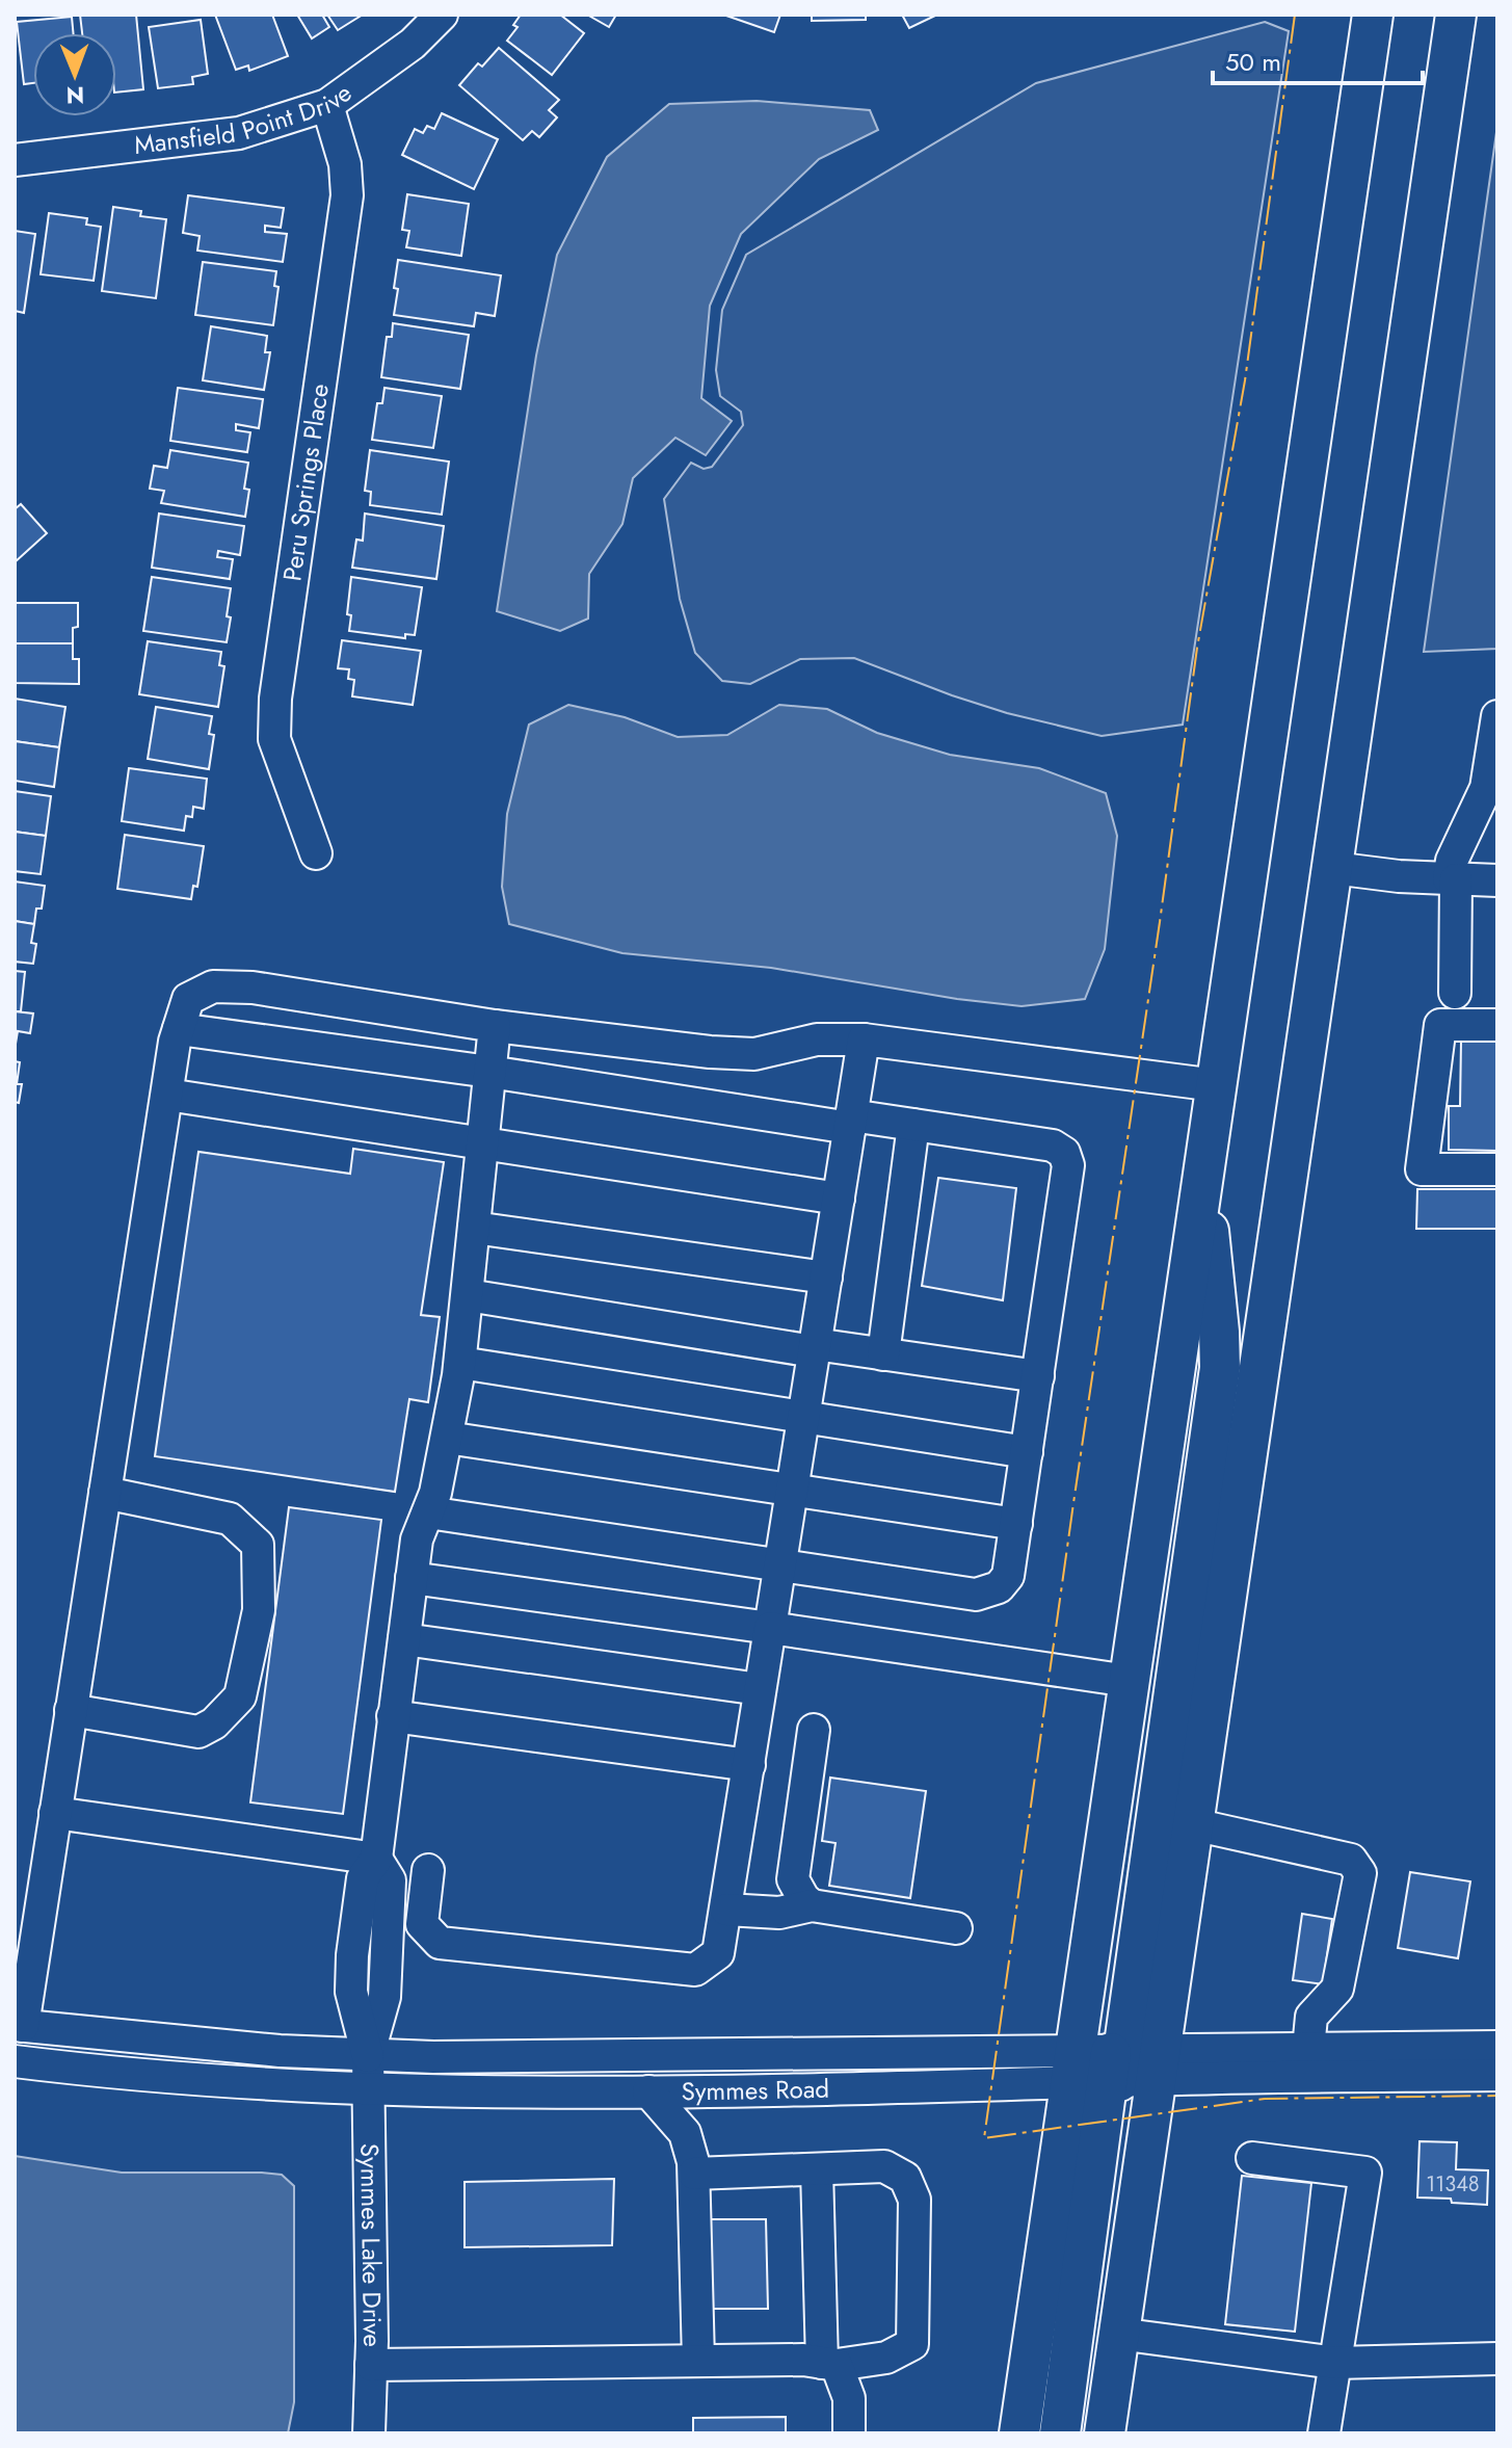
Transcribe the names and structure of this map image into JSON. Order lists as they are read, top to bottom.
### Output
{
  "streets": {
    "street": [
      "Mansfield Point Drive",
      "Peru Springs Place",
      "Symmes Road",
      "Symmes Lake Drive"
    ]
  },
  "crossings": [
    ["Mansfield Point Drive", "Peru Springs Place"],
    ["Symmes Road", "Symmes Lake Drive"]
  ],
  "house_numbers": ["11348"],
  "scale_bar": "50 m",
  "north": "bottom"
}
